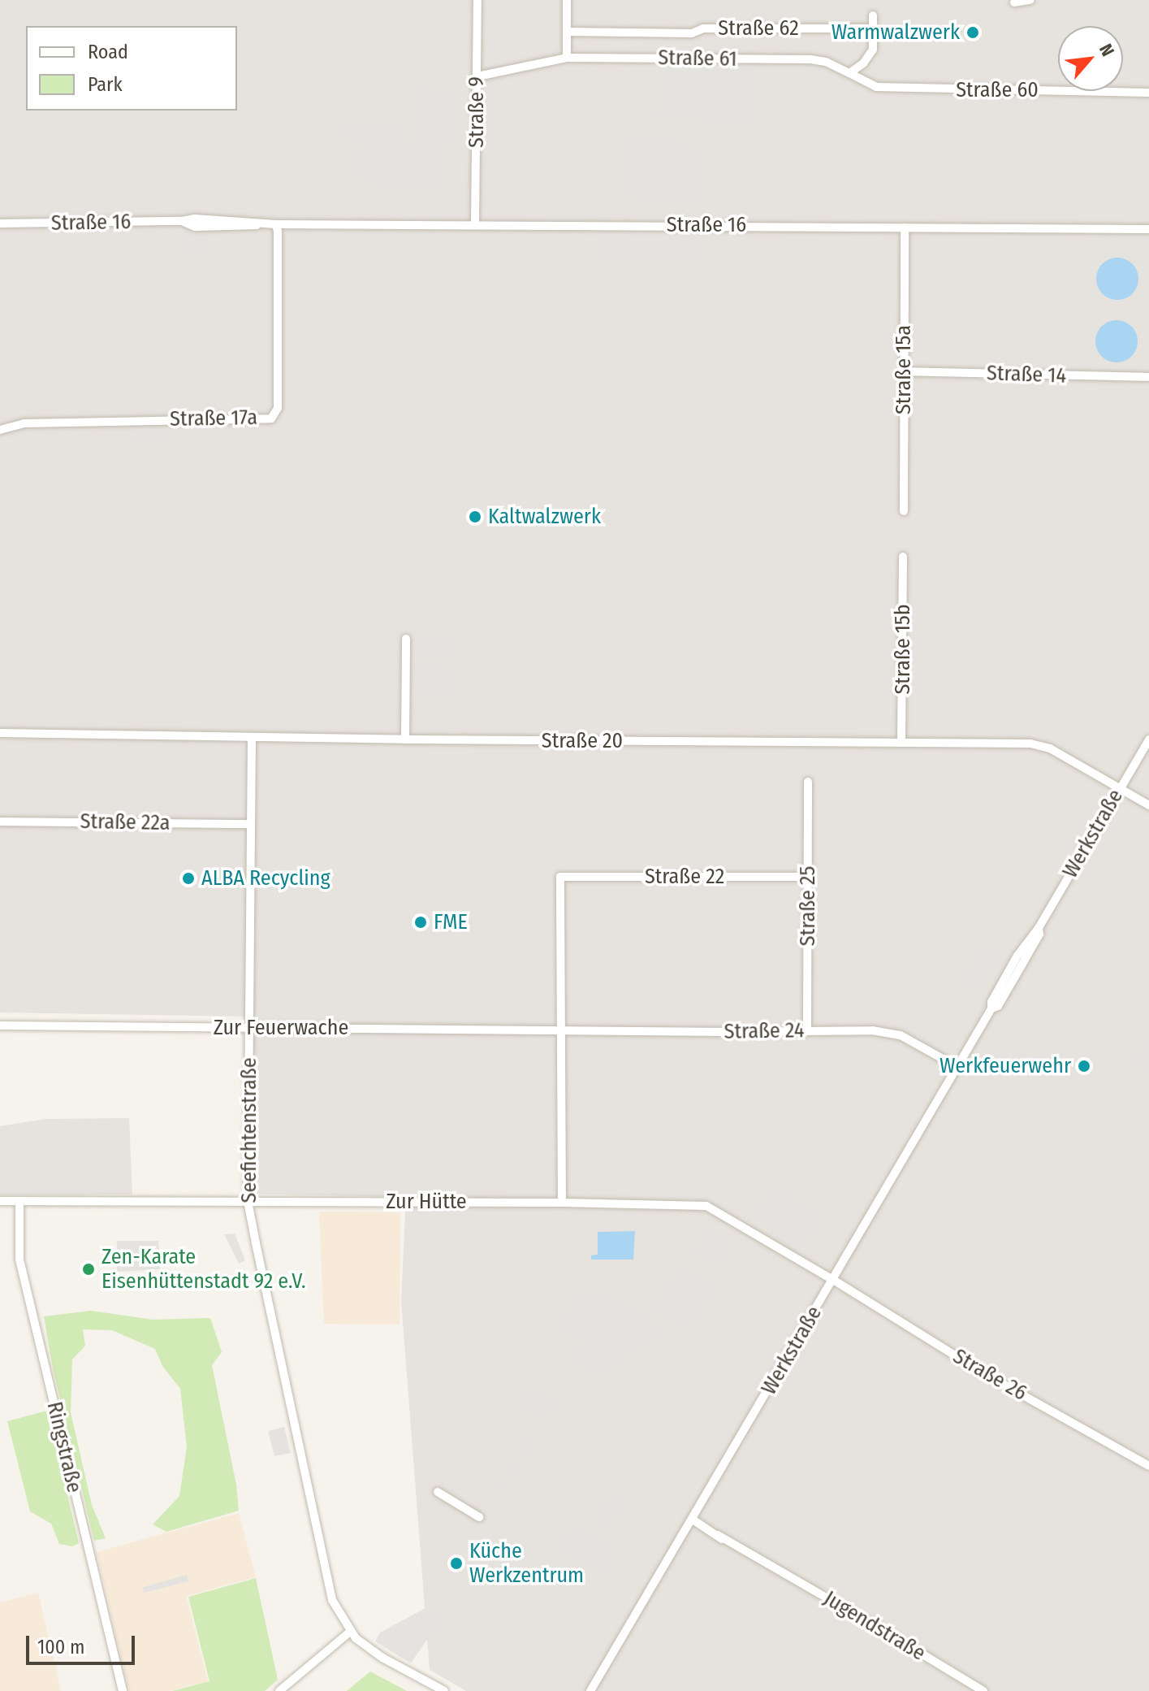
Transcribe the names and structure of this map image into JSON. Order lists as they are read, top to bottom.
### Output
{
  "streets": {
    "street": [
      "Straße 62",
      "Straße 61",
      "Straße 60",
      "Straße 9",
      "Straße 16",
      "Straße 15a",
      "Straße 14",
      "Straße 17a",
      "Straße 15b",
      "Straße 20",
      "Straße 22a",
      "Werkstraße",
      "Straße 22",
      "Straße 25",
      "Zur Feuerwache",
      "Straße 24",
      "Seefichtenstraße",
      "Zur Hütte",
      "Straße 26",
      "Ringstraße",
      "Jugendstraße"
    ]
  },
  "crossings": [
    ["Straße 61", "Straße 60"],
    ["Straße 61", "Straße 9"],
    ["Straße 9", "Straße 16"],
    ["Straße 16", "Straße 15a"],
    ["Straße 16", "Straße 17a"],
    ["Straße 15a", "Straße 14"],
    ["Straße 15b", "Straße 20"],
    ["Straße 20", "Werkstraße"],
    ["Straße 20", "Seefichtenstraße"],
    ["Straße 22a", "Seefichtenstraße"],
    ["Werkstraße", "Straße 24"],
    ["Werkstraße", "Zur Hütte"],
    ["Werkstraße", "Straße 26"],
    ["Werkstraße", "Jugendstraße"],
    ["Straße 22", "Straße 25"],
    ["Straße 22", "Zur Feuerwache"],
    ["Straße 22", "Straße 24"],
    ["Straße 25", "Straße 24"],
    ["Zur Feuerwache", "Straße 24"],
    ["Zur Feuerwache", "Seefichtenstraße"],
    ["Seefichtenstraße", "Zur Hütte"],
    ["Zur Hütte", "Straße 26"],
    ["Zur Hütte", "Ringstraße"]
  ],
  "places": [
    "Warmwalzwerk",
    "Kaltwalzwerk",
    "ALBA Recycling",
    "FME",
    "Werkfeuerwehr",
    "Zen-Karate Eisenhüttenstadt 92 e.V.",
    "Küche Werkzentrum"
  ],
  "legend": ["Road", "Park"],
  "scale_bar": "100 m",
  "north": "top right"
}
